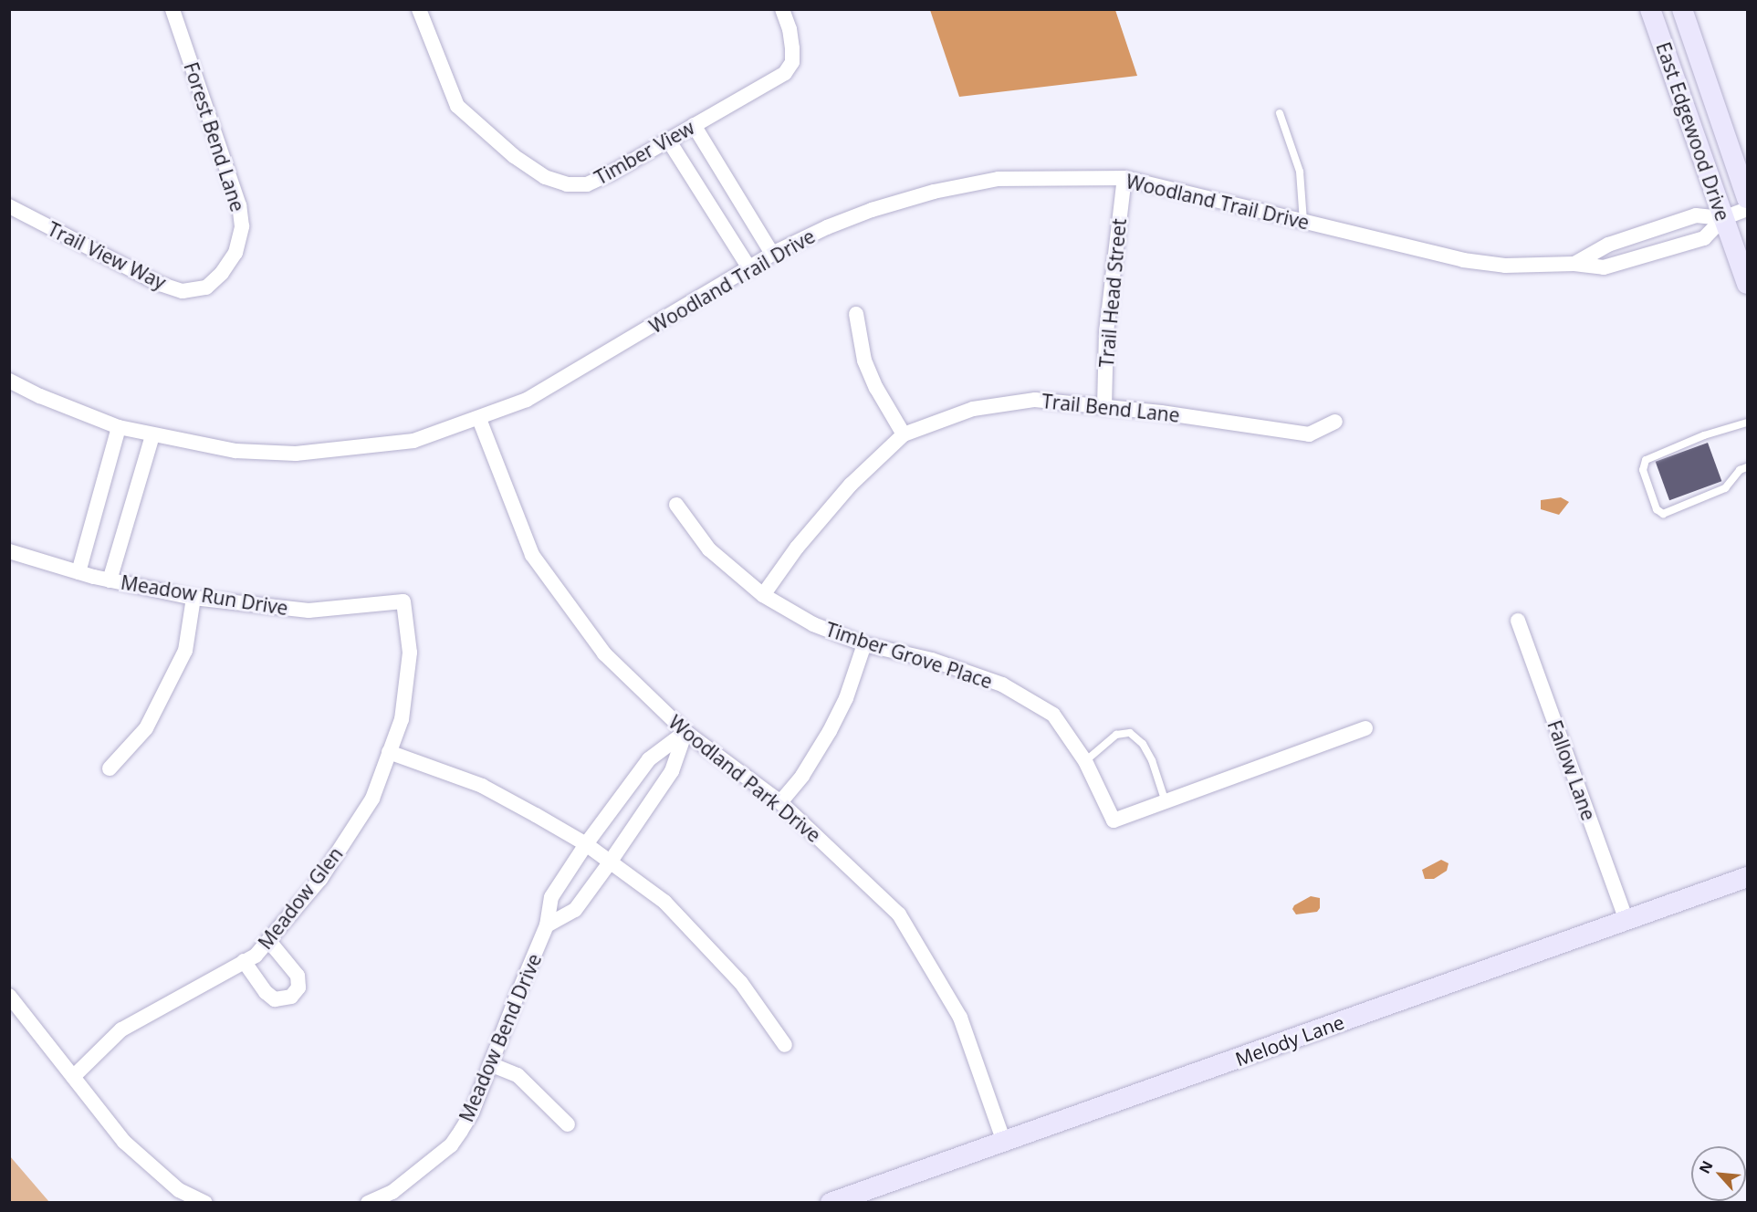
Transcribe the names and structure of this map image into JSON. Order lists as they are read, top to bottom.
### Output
{
  "streets": {
    "street": [
      "East Edgewood Drive",
      "Forest Bend Lane",
      "Timber View",
      "Woodland Trail Drive",
      "Trail View Way",
      "Trail Head Street",
      "Trail Bend Lane",
      "Meadow Run Drive",
      "Timber Grove Place",
      "Fallow Lane",
      "Woodland Park Drive",
      "Meadow Glen",
      "Meadow Bend Drive",
      "Melody Lane"
    ]
  },
  "crossings": [
    ["East Edgewood Drive", "Woodland Trail Drive"],
    ["Forest Bend Lane", "Trail View Way"],
    ["Woodland Trail Drive", "Trail Head Street"],
    ["Woodland Trail Drive", "Woodland Park Drive"],
    ["Trail Head Street", "Trail Bend Lane"],
    ["Trail Bend Lane", "Timber Grove Place"],
    ["Meadow Run Drive", "Meadow Glen"],
    ["Fallow Lane", "Melody Lane"],
    ["Woodland Park Drive", "Meadow Bend Drive"],
    ["Woodland Park Drive", "Melody Lane"]
  ],
  "north": "top left"
}
